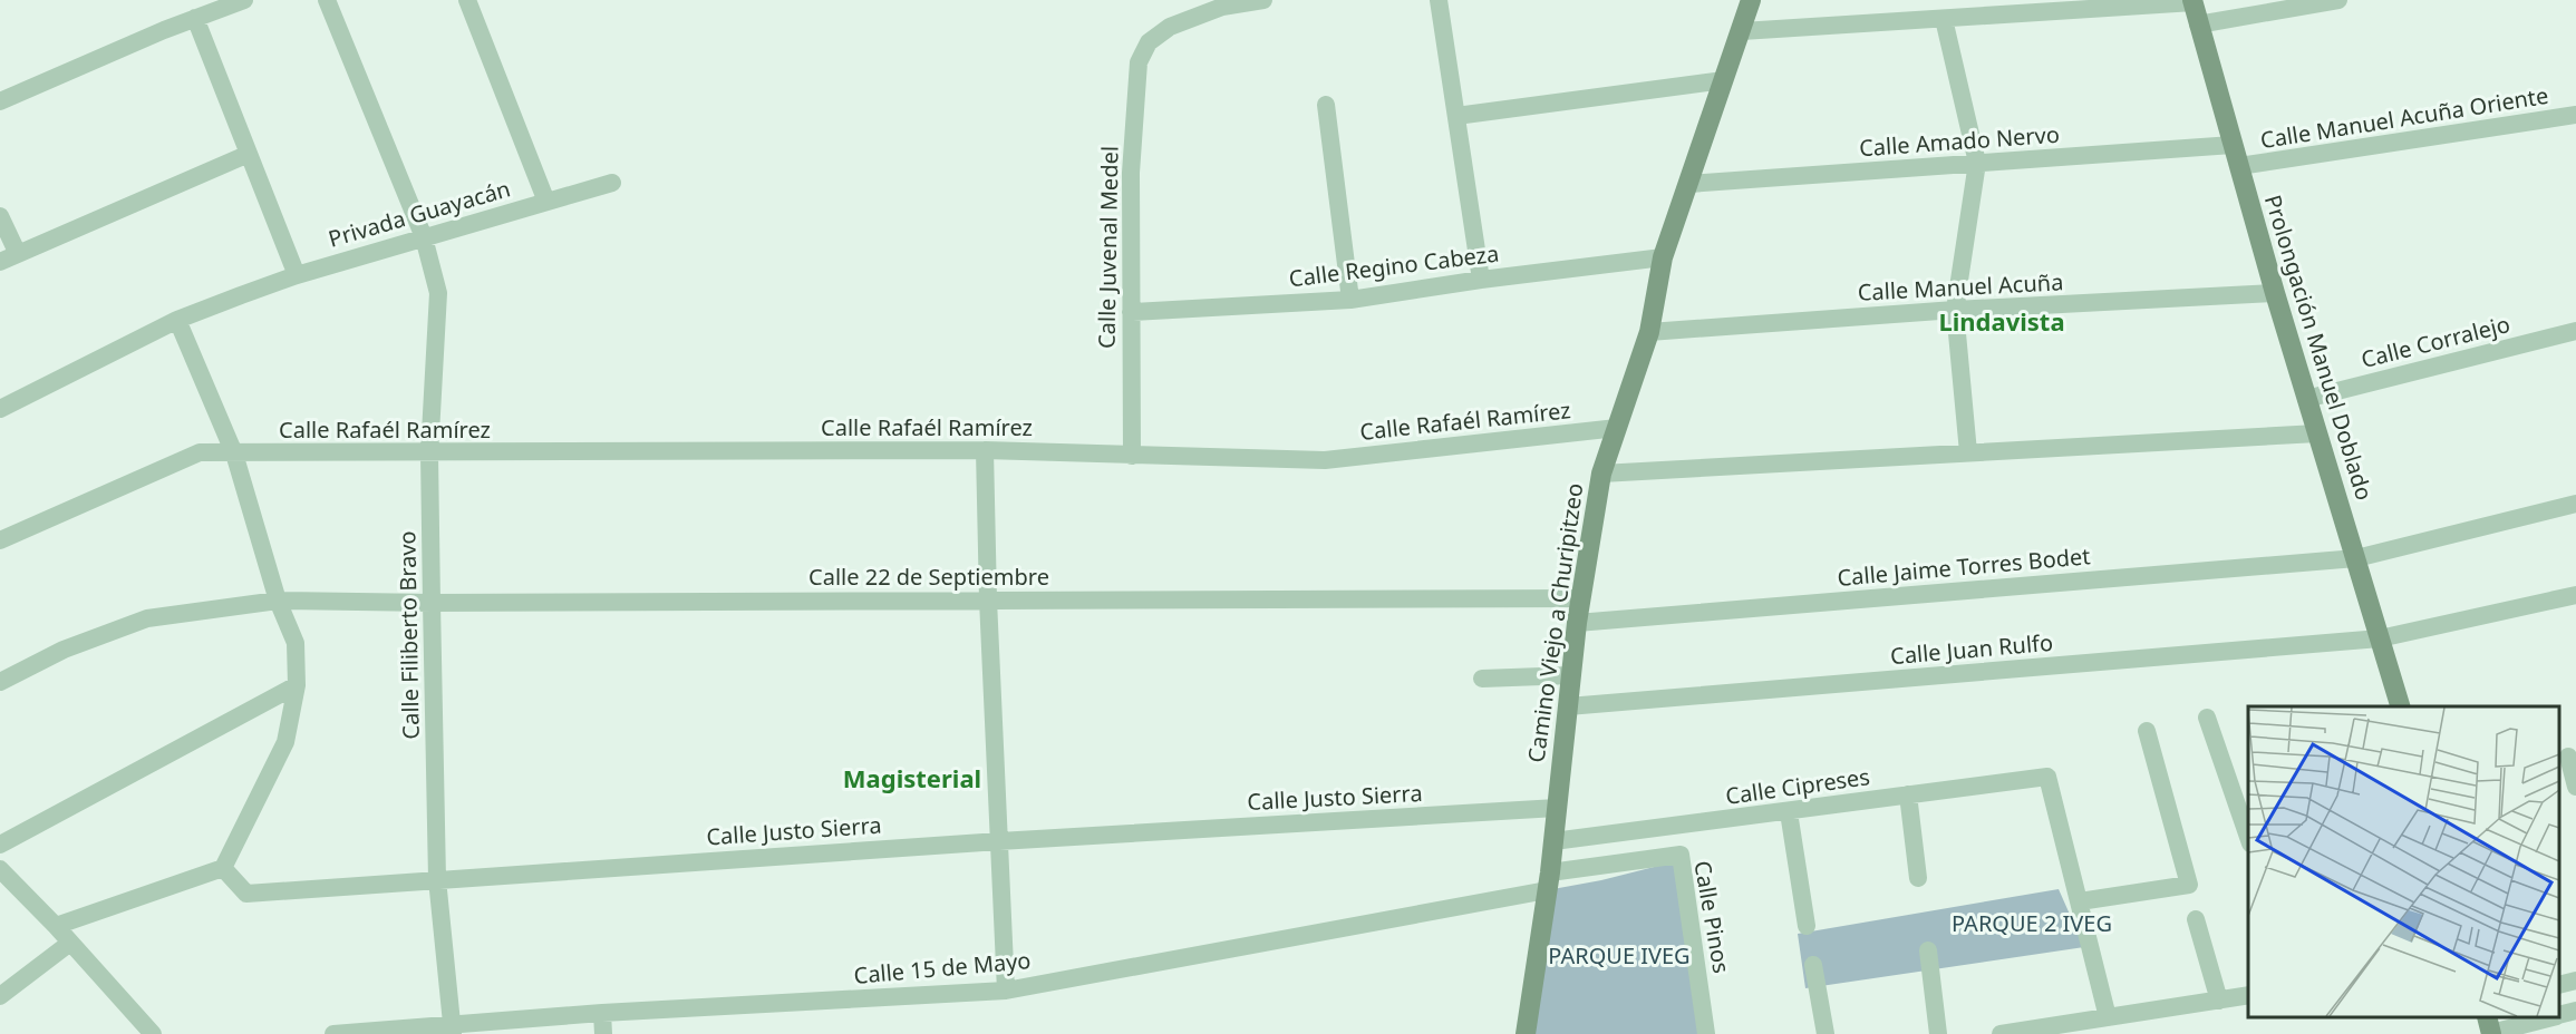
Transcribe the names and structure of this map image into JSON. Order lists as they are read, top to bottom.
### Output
{
  "streets": {
    "street": [
      "Calle Manuel Acuña Oriente",
      "Calle Amado Nervo",
      "Privada Guayacán",
      "Calle Juvenal Medel",
      "Calle Regino Cabeza",
      "Calle Manuel Acuña",
      "Calle Corralejo",
      "Prolongación Manuel Doblado",
      "Calle Rafaél Ramírez",
      "Calle Jaime Torres Bodet",
      "Calle 22 de Septiembre",
      "Camino Viejo a Churipitzeo",
      "Calle Filiberto Bravo",
      "Calle Juan Rulfo",
      "Calle Cipreses",
      "Calle Justo Sierra",
      "Calle Pinos",
      "Calle 15 de Mayo"
    ]
  },
  "crossings": [
    ["Calle Manuel Acuña Oriente", "Prolongación Manuel Doblado"],
    ["Calle Amado Nervo", "Prolongación Manuel Doblado"],
    ["Calle Amado Nervo", "Camino Viejo a Churipitzeo"],
    ["Privada Guayacán", "Calle Filiberto Bravo"],
    ["Calle Juvenal Medel", "Calle Regino Cabeza"],
    ["Calle Juvenal Medel", "Calle Rafaél Ramírez"],
    ["Calle Regino Cabeza", "Camino Viejo a Churipitzeo"],
    ["Calle Manuel Acuña", "Prolongación Manuel Doblado"],
    ["Calle Manuel Acuña", "Camino Viejo a Churipitzeo"],
    ["Calle Corralejo", "Prolongación Manuel Doblado"],
    ["Prolongación Manuel Doblado", "Calle Jaime Torres Bodet"],
    ["Prolongación Manuel Doblado", "Calle Juan Rulfo"],
    ["Calle Rafaél Ramírez", "Camino Viejo a Churipitzeo"],
    ["Calle Rafaél Ramírez", "Calle Filiberto Bravo"],
    ["Calle Jaime Torres Bodet", "Camino Viejo a Churipitzeo"],
    ["Calle 22 de Septiembre", "Camino Viejo a Churipitzeo"],
    ["Calle 22 de Septiembre", "Calle Filiberto Bravo"],
    ["Camino Viejo a Churipitzeo", "Calle Juan Rulfo"],
    ["Camino Viejo a Churipitzeo", "Calle Cipreses"],
    ["Camino Viejo a Churipitzeo", "Calle Justo Sierra"],
    ["Camino Viejo a Churipitzeo", "Calle Pinos"],
    ["Camino Viejo a Churipitzeo", "Calle 15 de Mayo"],
    ["Calle Filiberto Bravo", "Calle Justo Sierra"],
    ["Calle Filiberto Bravo", "Calle 15 de Mayo"],
    ["Calle Pinos", "Calle 15 de Mayo"]
  ],
  "districts": ["Lindavista", "Magisterial"],
  "parks": ["PARQUE 2 IVEG", "PARQUE IVEG"]
}
